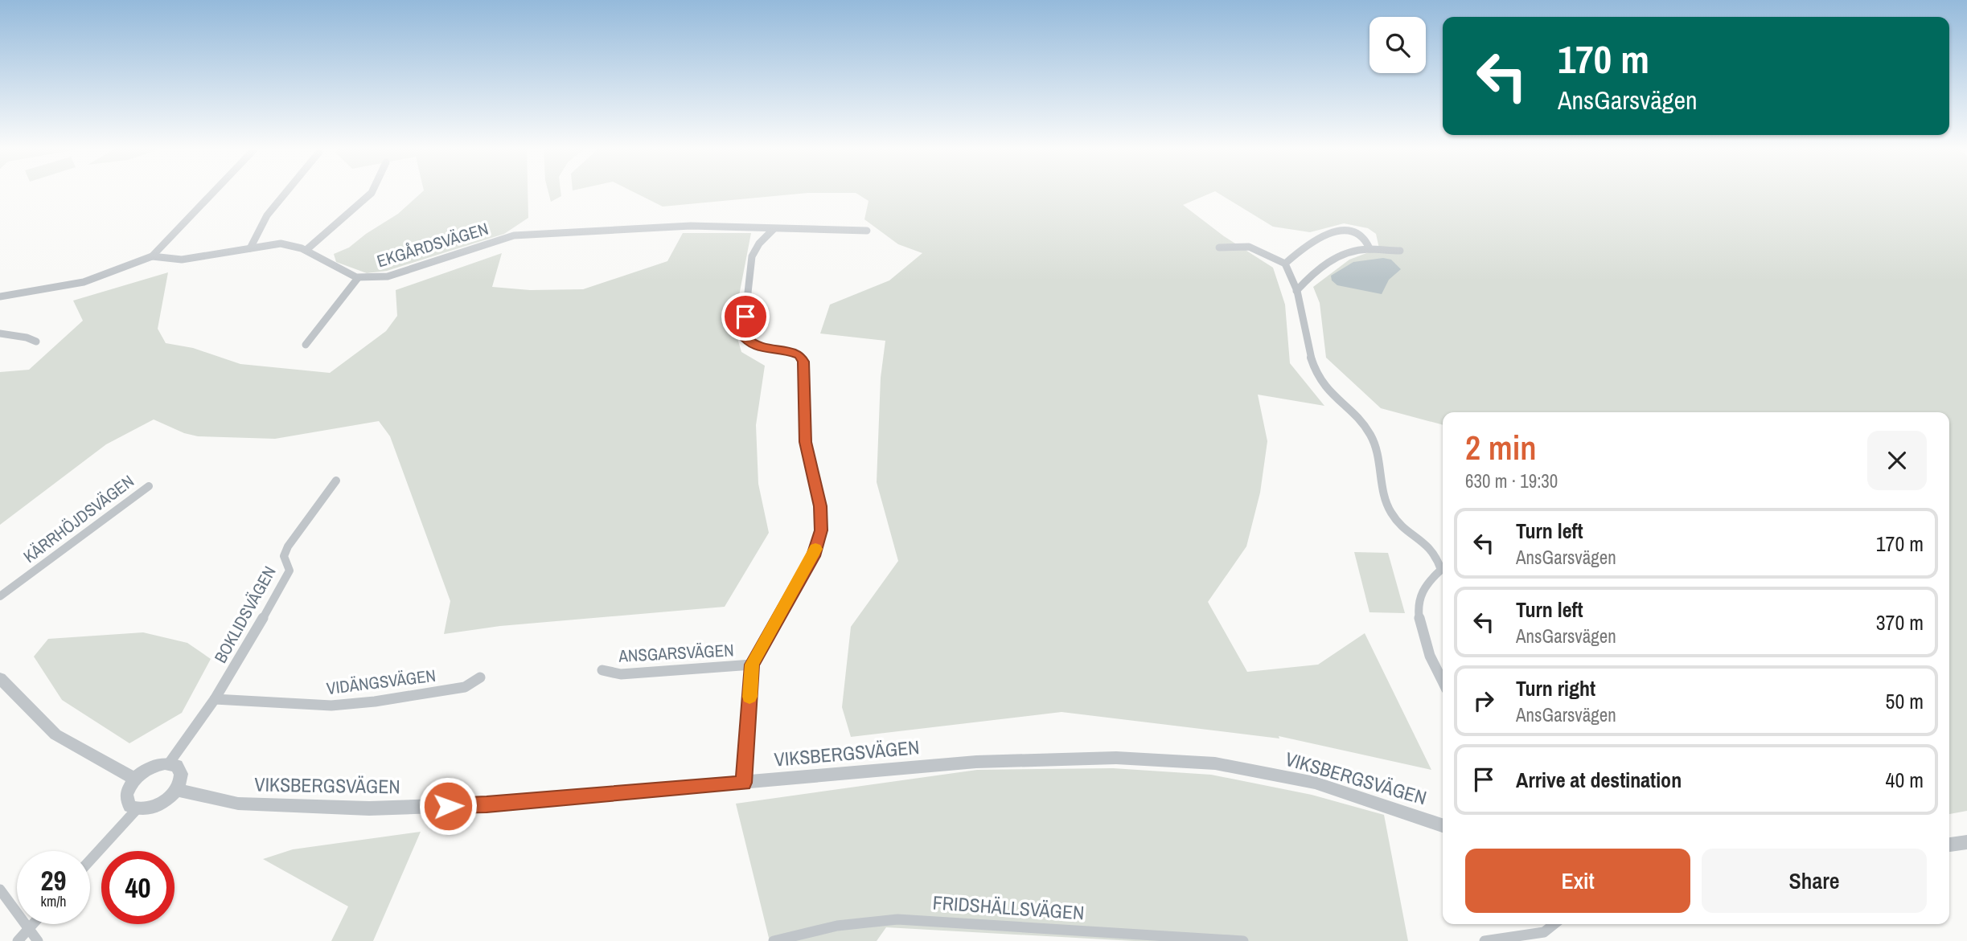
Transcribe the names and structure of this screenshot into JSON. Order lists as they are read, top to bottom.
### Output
{
  "streets": {
    "street": [
      "EKGÅRDSVÄGEN",
      "KÄRRHÖJDSVÄGEN",
      "BOKLIDSVÄGEN",
      "ANSGARSVÄGEN",
      "VIDÄNGSVÄGEN",
      "VIKSBERGSVÄGEN",
      "FRIDSHÄLLSVÄGEN"
    ]
  },
  "crossings": [
    ["EKGÅRDSVÄGEN", "ANSGARSVÄGEN"],
    ["BOKLIDSVÄGEN", "VIDÄNGSVÄGEN"],
    ["BOKLIDSVÄGEN", "VIKSBERGSVÄGEN"],
    ["ANSGARSVÄGEN", "VIKSBERGSVÄGEN"]
  ],
  "page": {
    "turn": ["170 m", "AnsGarsvägen"],
    "heading": ["2 min", "630 m · 19:30"],
    "list": [
      {
        "name": "Turn left",
        "note": "AnsGarsvägen",
        "value": "170 m"
      },
      {
        "name": "Turn left",
        "note": "AnsGarsvägen",
        "value": "370 m"
      },
      {
        "name": "Turn right",
        "note": "AnsGarsvägen",
        "value": "50 m"
      },
      {
        "name": "Arrive at destination",
        "value": "40 m"
      }
    ],
    "buttons": ["Exit", "Share"],
    "speed": "29 km/h",
    "limit": "40"
  }
}
